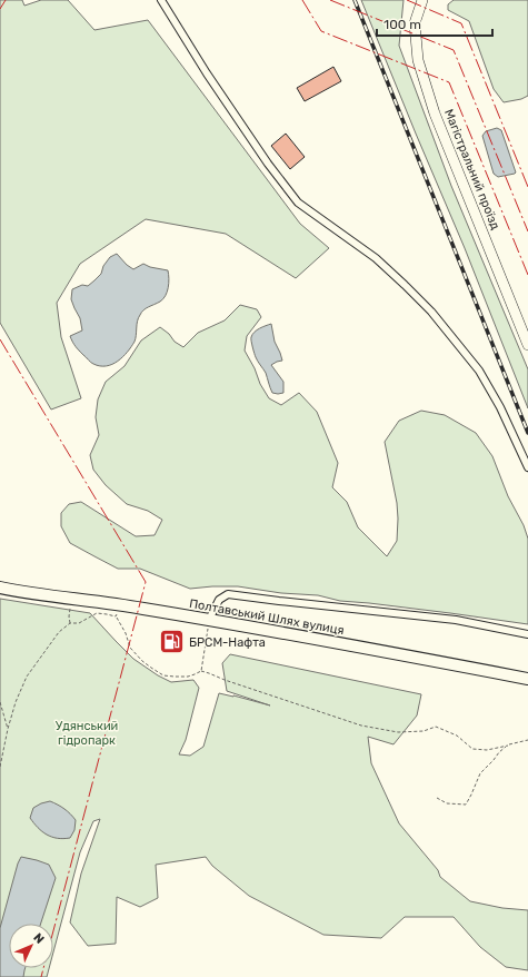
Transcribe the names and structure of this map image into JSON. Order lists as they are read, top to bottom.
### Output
{
  "streets": {
    "main road": ["Магістральний проїзд", "Полтавський Шлях вулиця"]
  },
  "parks": ["Удянський гідропарк"],
  "places": {
    "fuel station": ["БРСМ-Нафта"]
  },
  "scale_bar": "100 m",
  "north": "top right"
}
